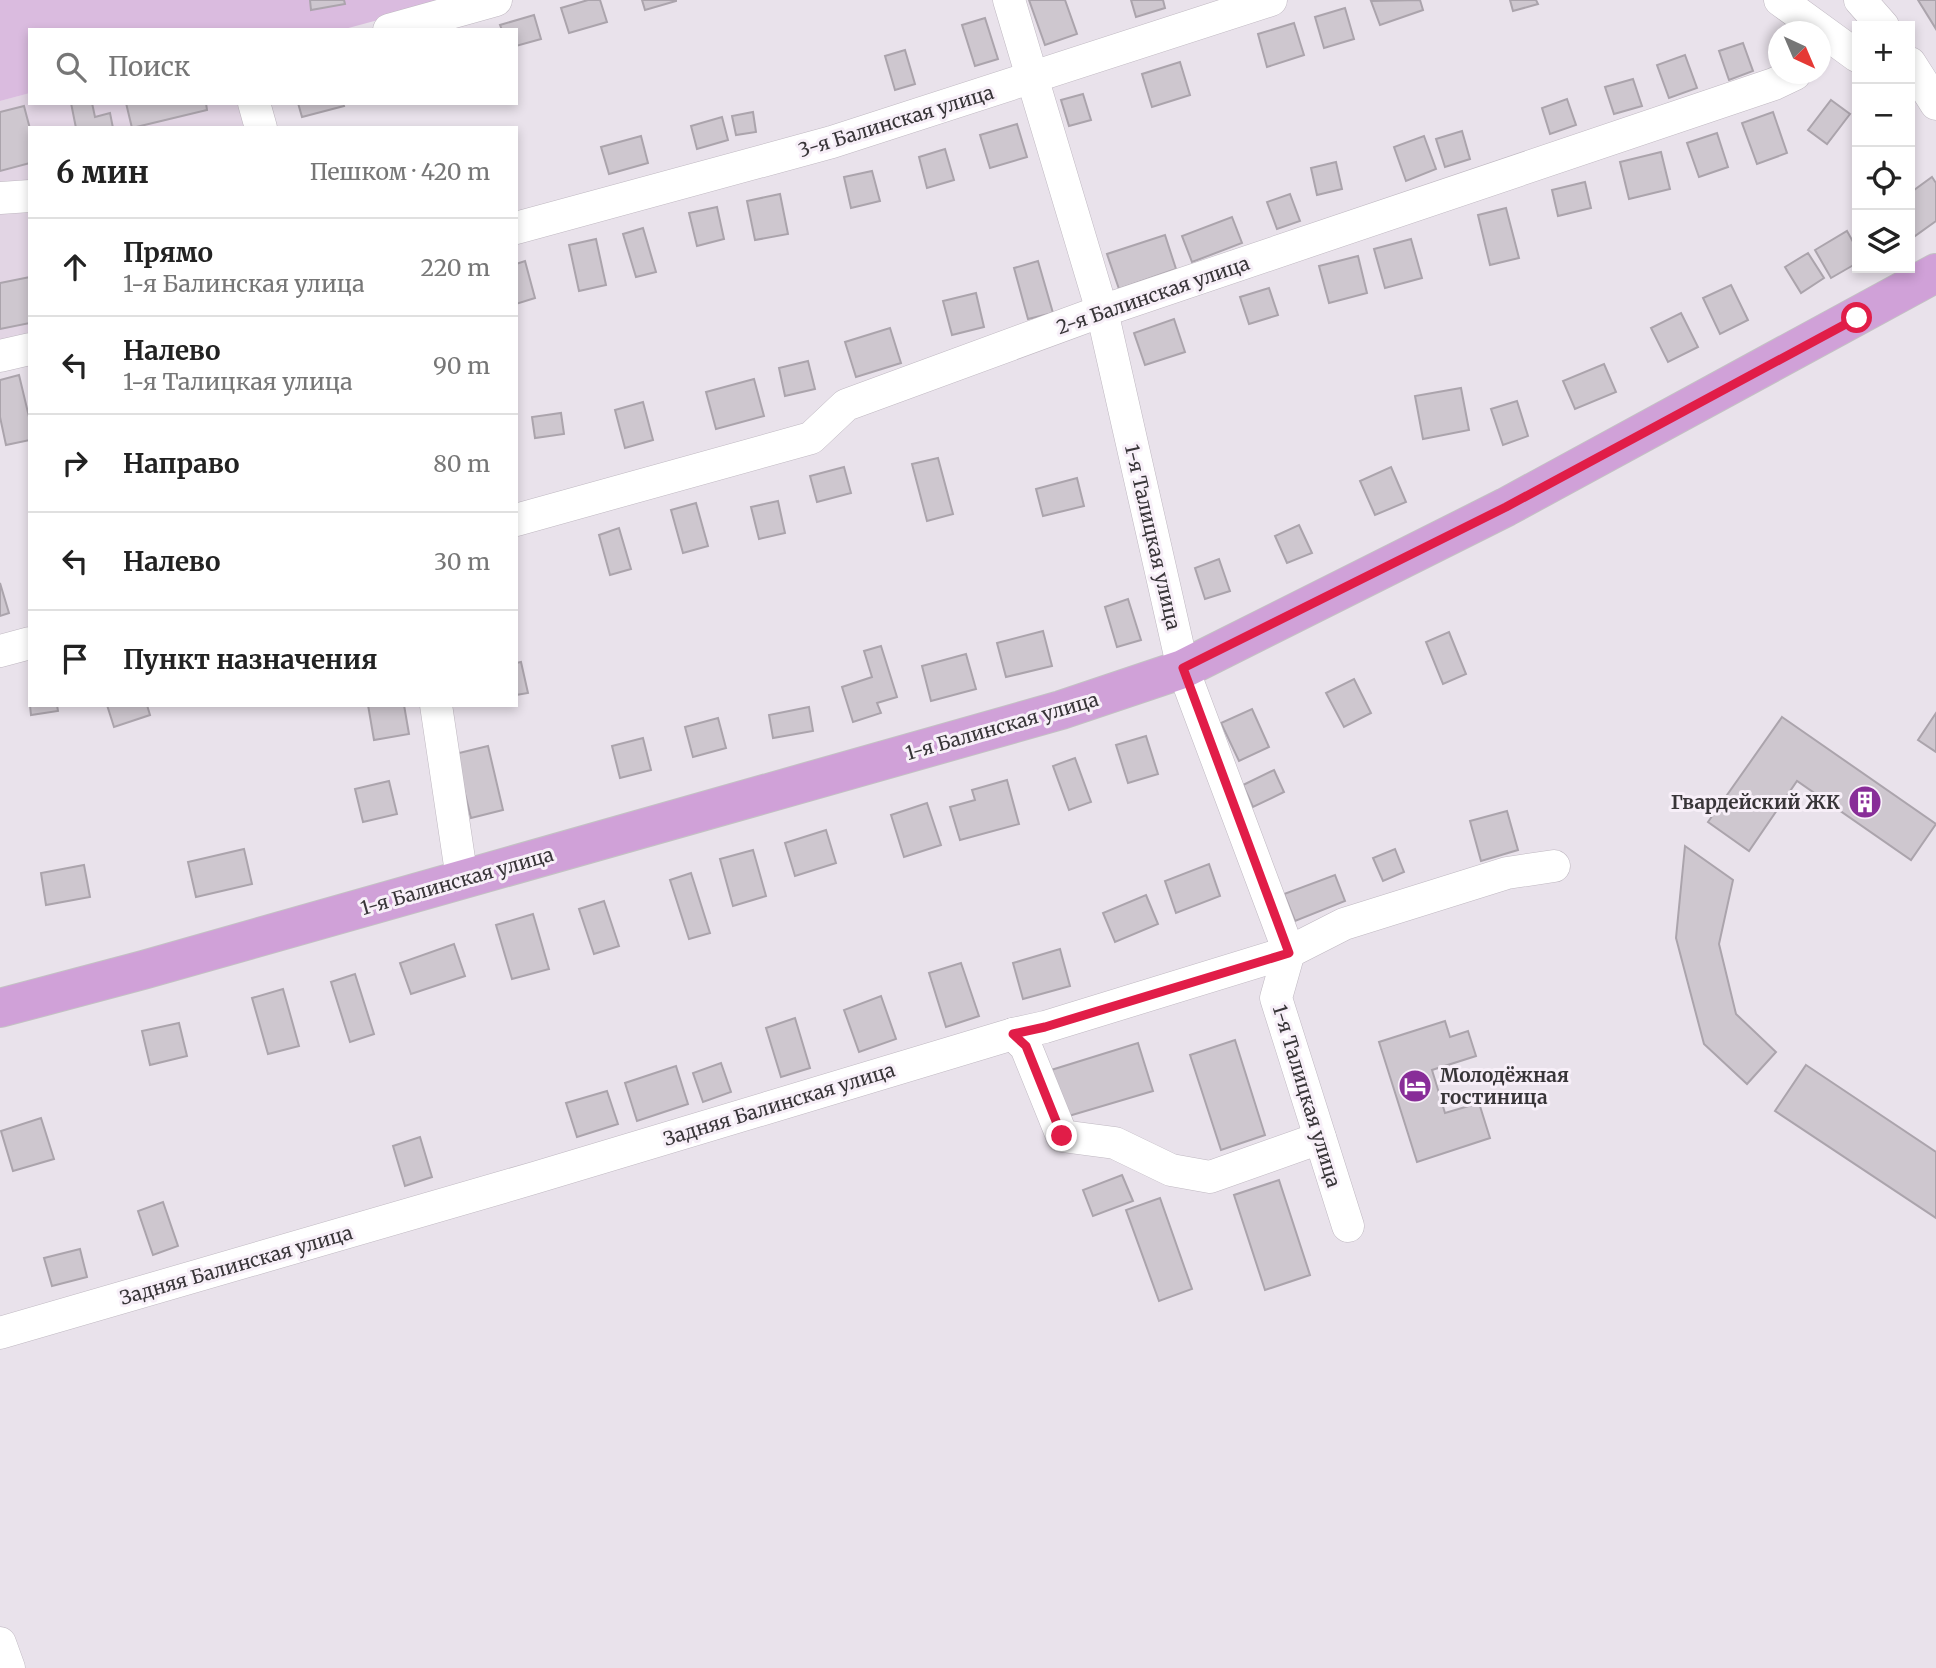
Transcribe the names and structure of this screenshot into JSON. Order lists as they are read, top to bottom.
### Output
{
  "streets": {
    "main road": ["1-я Балинская улица"],
    "street": [
      "3-я Балинская улица",
      "2-я Балинская улица",
      "1-я Талицкая улица",
      "Задняя Балинская улица"
    ]
  },
  "crossings": [
    ["3-я Балинская улица", "1-я Талицкая улица"],
    ["2-я Балинская улица", "1-я Талицкая улица"],
    ["1-я Талицкая улица", "1-я Балинская улица"],
    ["1-я Талицкая улица", "Задняя Балинская улица"]
  ],
  "places": {
    "building": ["Гвардейский ЖК"],
    "hotel": ["Молодёжная гостиница"]
  },
  "north": "bottom right",
  "page": {
    "map_buttons": ["+", "−"],
    "search": "Поиск",
    "heading": ["6 мин", "Пешком · 420 m"],
    "list": [
      ["Прямо", "1-я Балинская улица", "220 m"],
      ["Налево", "1-я Талицкая улица", "90 m"],
      ["Направо", "80 m"],
      ["Налево", "30 m"],
      "Пункт назначения"
    ]
  }
}
